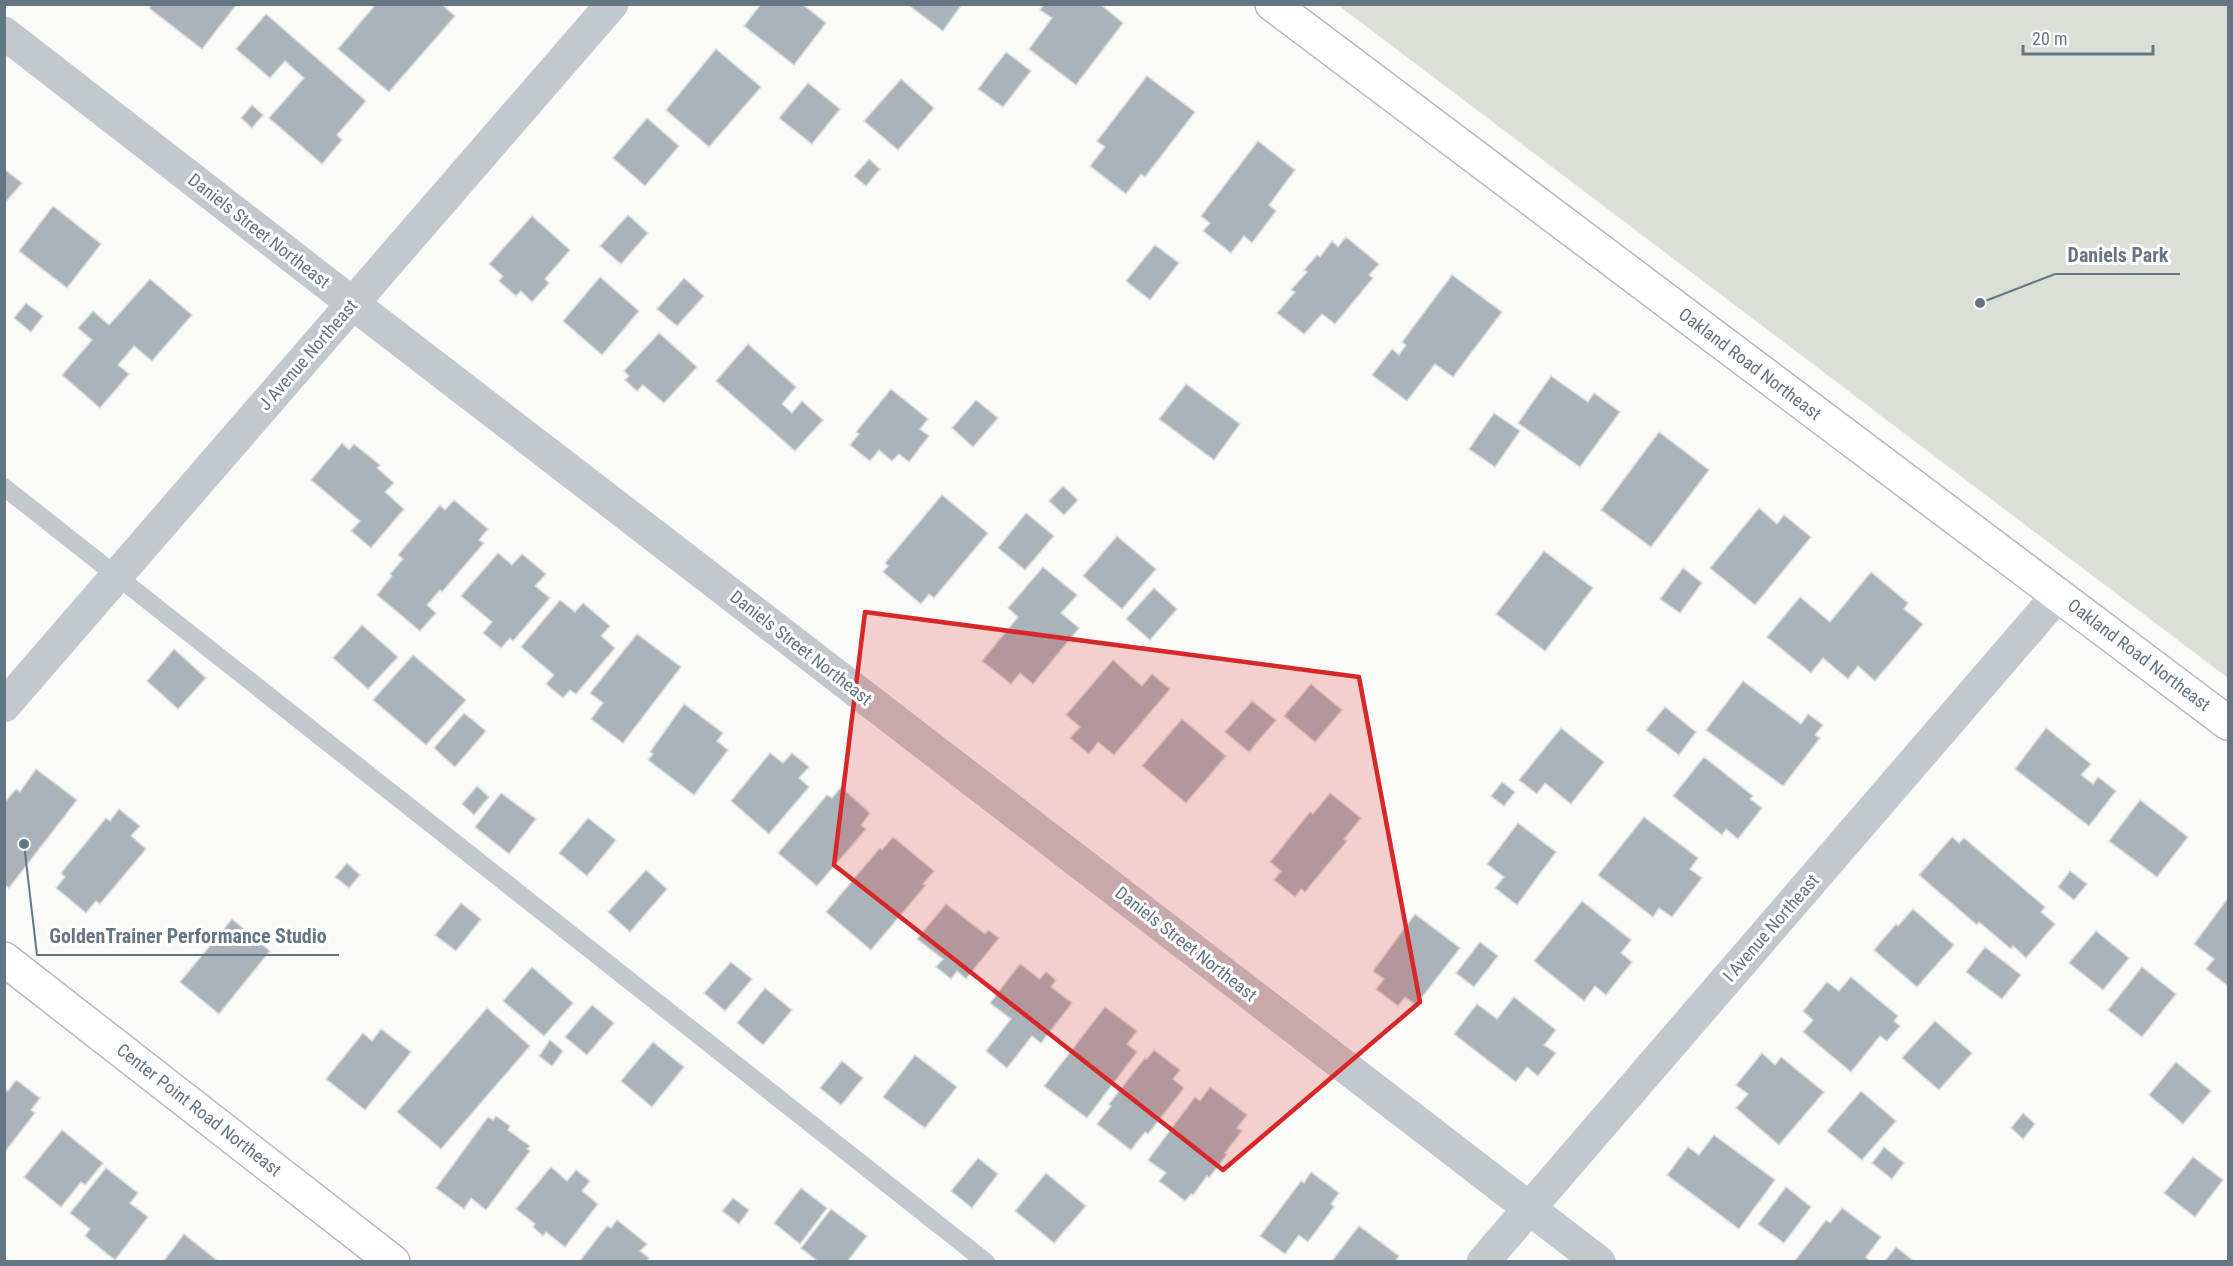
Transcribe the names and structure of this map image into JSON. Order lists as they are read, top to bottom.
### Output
{
  "streets": {
    "main road": ["Oakland Road Northeast", "Center Point Road Northeast"],
    "street": ["Daniels Street Northeast", "J Avenue Northeast", "I Avenue Northeast"]
  },
  "crossings": [
    ["Daniels Street Northeast", "J Avenue Northeast"],
    ["Daniels Street Northeast", "I Avenue Northeast"],
    ["Oakland Road Northeast", "I Avenue Northeast"]
  ],
  "places": ["Daniels Park", "GoldenTrainer Performance Studio"],
  "scale_bar": "20 m"
}
